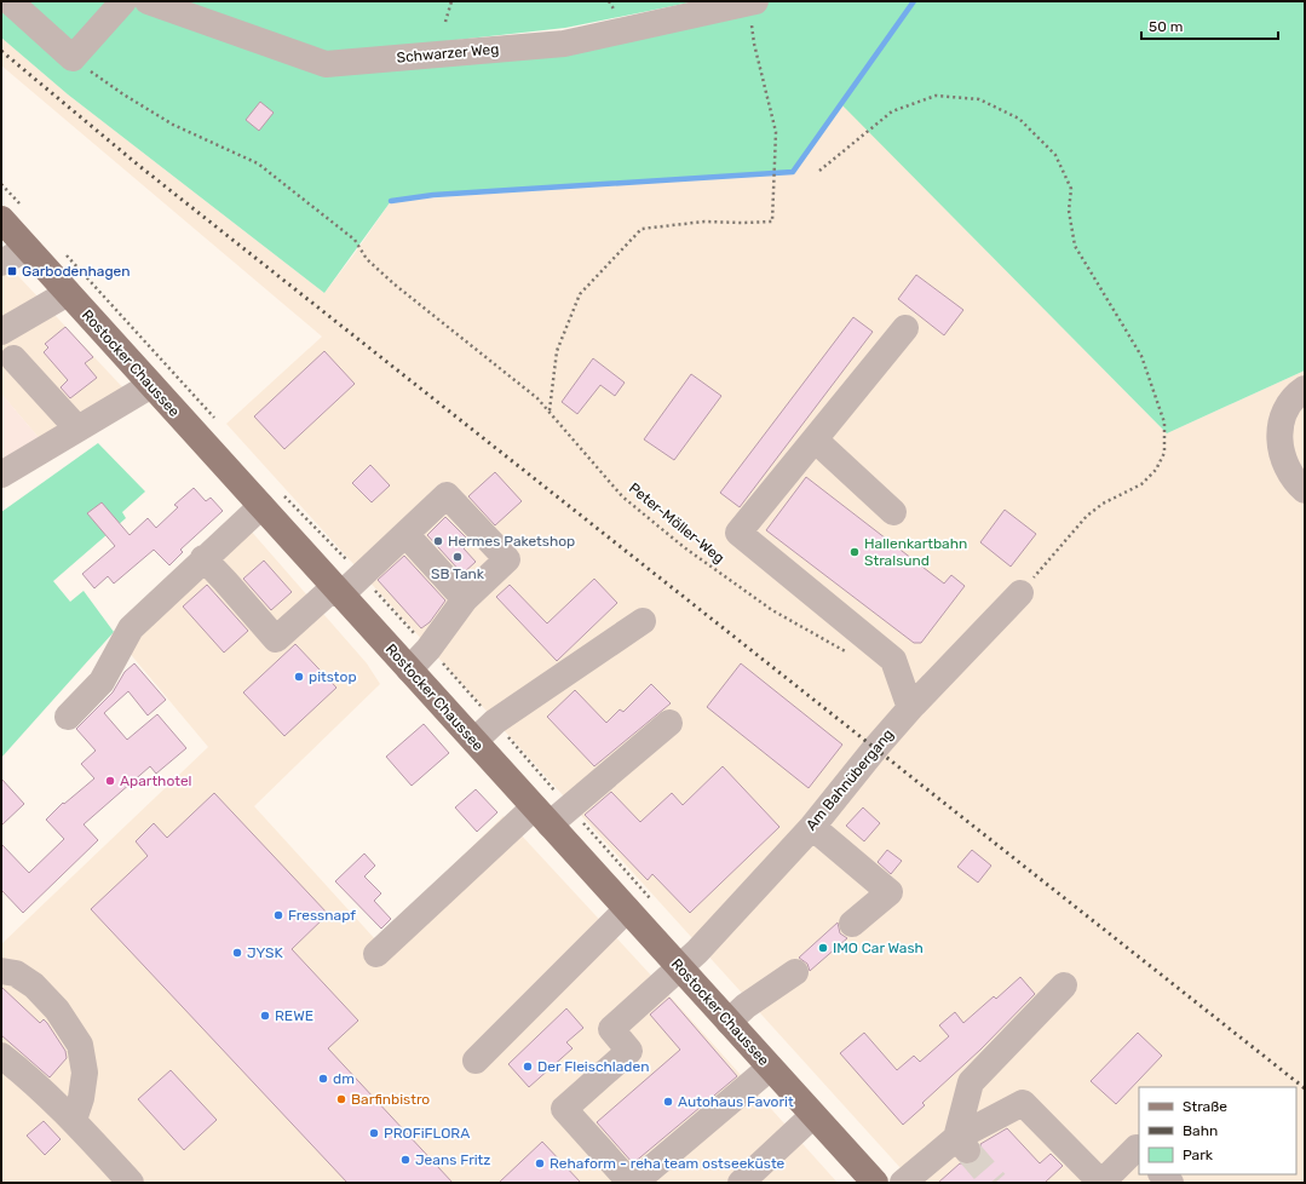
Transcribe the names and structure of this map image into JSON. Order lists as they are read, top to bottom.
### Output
{
  "streets": {
    "main road": ["Rostocker Chaussee"],
    "street": ["Schwarzer Weg", "Am Bahnübergang"],
    "path": ["Peter-Möller-Weg"]
  },
  "crossings": [
    ["Rostocker Chaussee", "Am Bahnübergang"]
  ],
  "places": {
    "transit": ["Garbodenhagen"],
    "other": [
      "Hermes Paketshop",
      "Hallenkartbahn Stralsund",
      "SB Tank",
      "pitstop",
      "Aparthotel",
      "Fressnapf",
      "IMO Car Wash",
      "JYSK",
      "REWE",
      "Der Fleischladen",
      "dm",
      "Barfinbistro",
      "Autohaus Favorit",
      "PROFiFLORA",
      "Jeans Fritz",
      "Rehaform - reha team ostseeküste"
    ]
  },
  "legend": ["Straße", "Bahn", "Park"],
  "scale_bar": "50 m"
}
